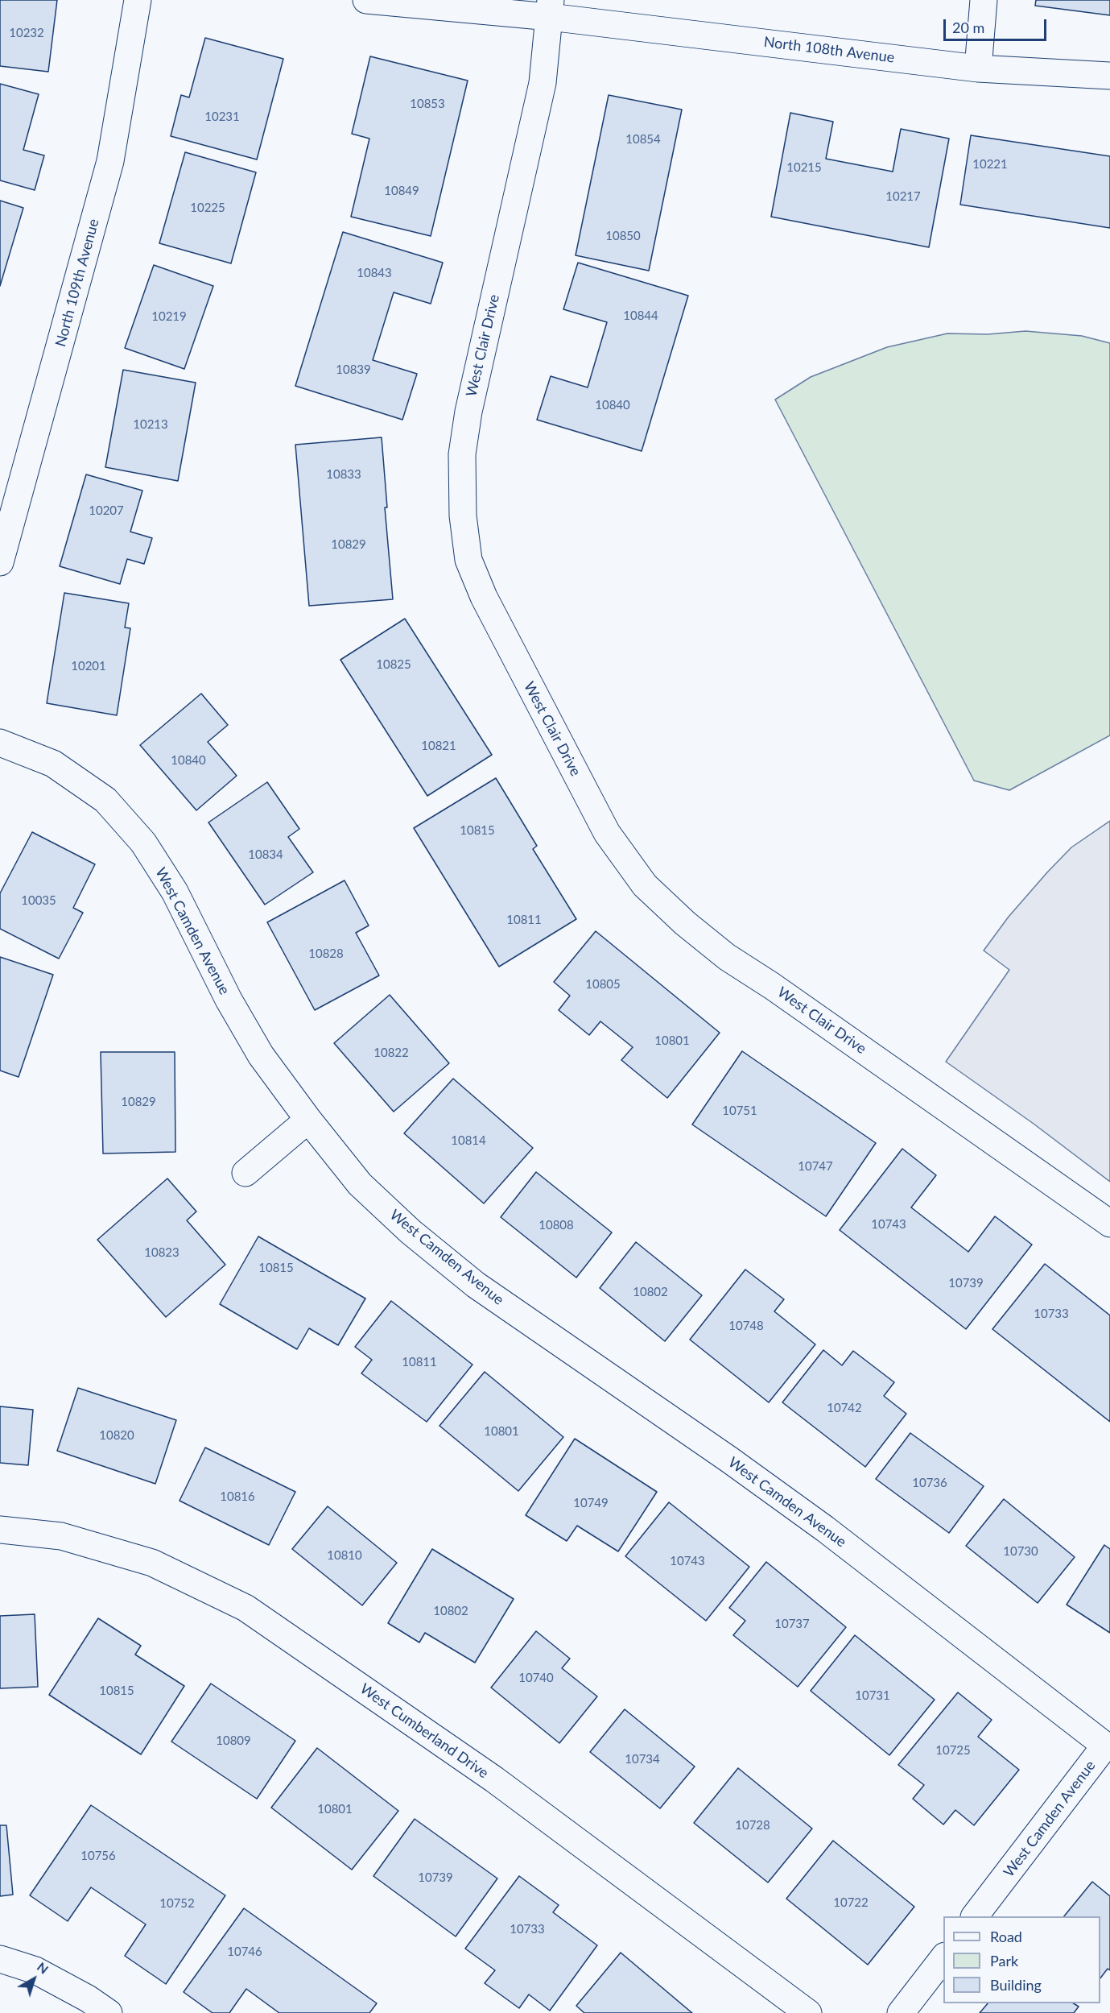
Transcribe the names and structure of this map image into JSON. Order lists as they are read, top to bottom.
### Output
{
  "streets": {
    "street": [
      "North 108th Avenue",
      "North 109th Avenue",
      "West Clair Drive",
      "West Camden Avenue",
      "West Cumberland Drive"
    ]
  },
  "crossings": [
    ["North 108th Avenue", "West Clair Drive"]
  ],
  "house_numbers": [
    "10232",
    "10853",
    "10231",
    "10854",
    "10221",
    "10215",
    "10849",
    "10217",
    "10225",
    "10850",
    "10843",
    "10844",
    "10219",
    "10839",
    "10840",
    "10213",
    "10833",
    "10207",
    "10829",
    "10825",
    "10201",
    "10821",
    "10840",
    "10815",
    "10834",
    "10035",
    "10811",
    "10828",
    "10805",
    "10801",
    "10822",
    "10829",
    "10751",
    "10814",
    "10747",
    "10743",
    "10808",
    "10823",
    "10815",
    "10739",
    "10802",
    "10733",
    "10748",
    "10811",
    "10742",
    "10801",
    "10820",
    "10736",
    "10816",
    "10749",
    "10730",
    "10810",
    "10743",
    "10802",
    "10737",
    "10740",
    "10815",
    "10731",
    "10809",
    "10725",
    "10734",
    "10801",
    "10728",
    "10756",
    "10739",
    "10722",
    "10752",
    "10733",
    "10746"
  ],
  "legend": ["Road", "Park", "Building"],
  "scale_bar": "20 m",
  "north": "top right"
}
